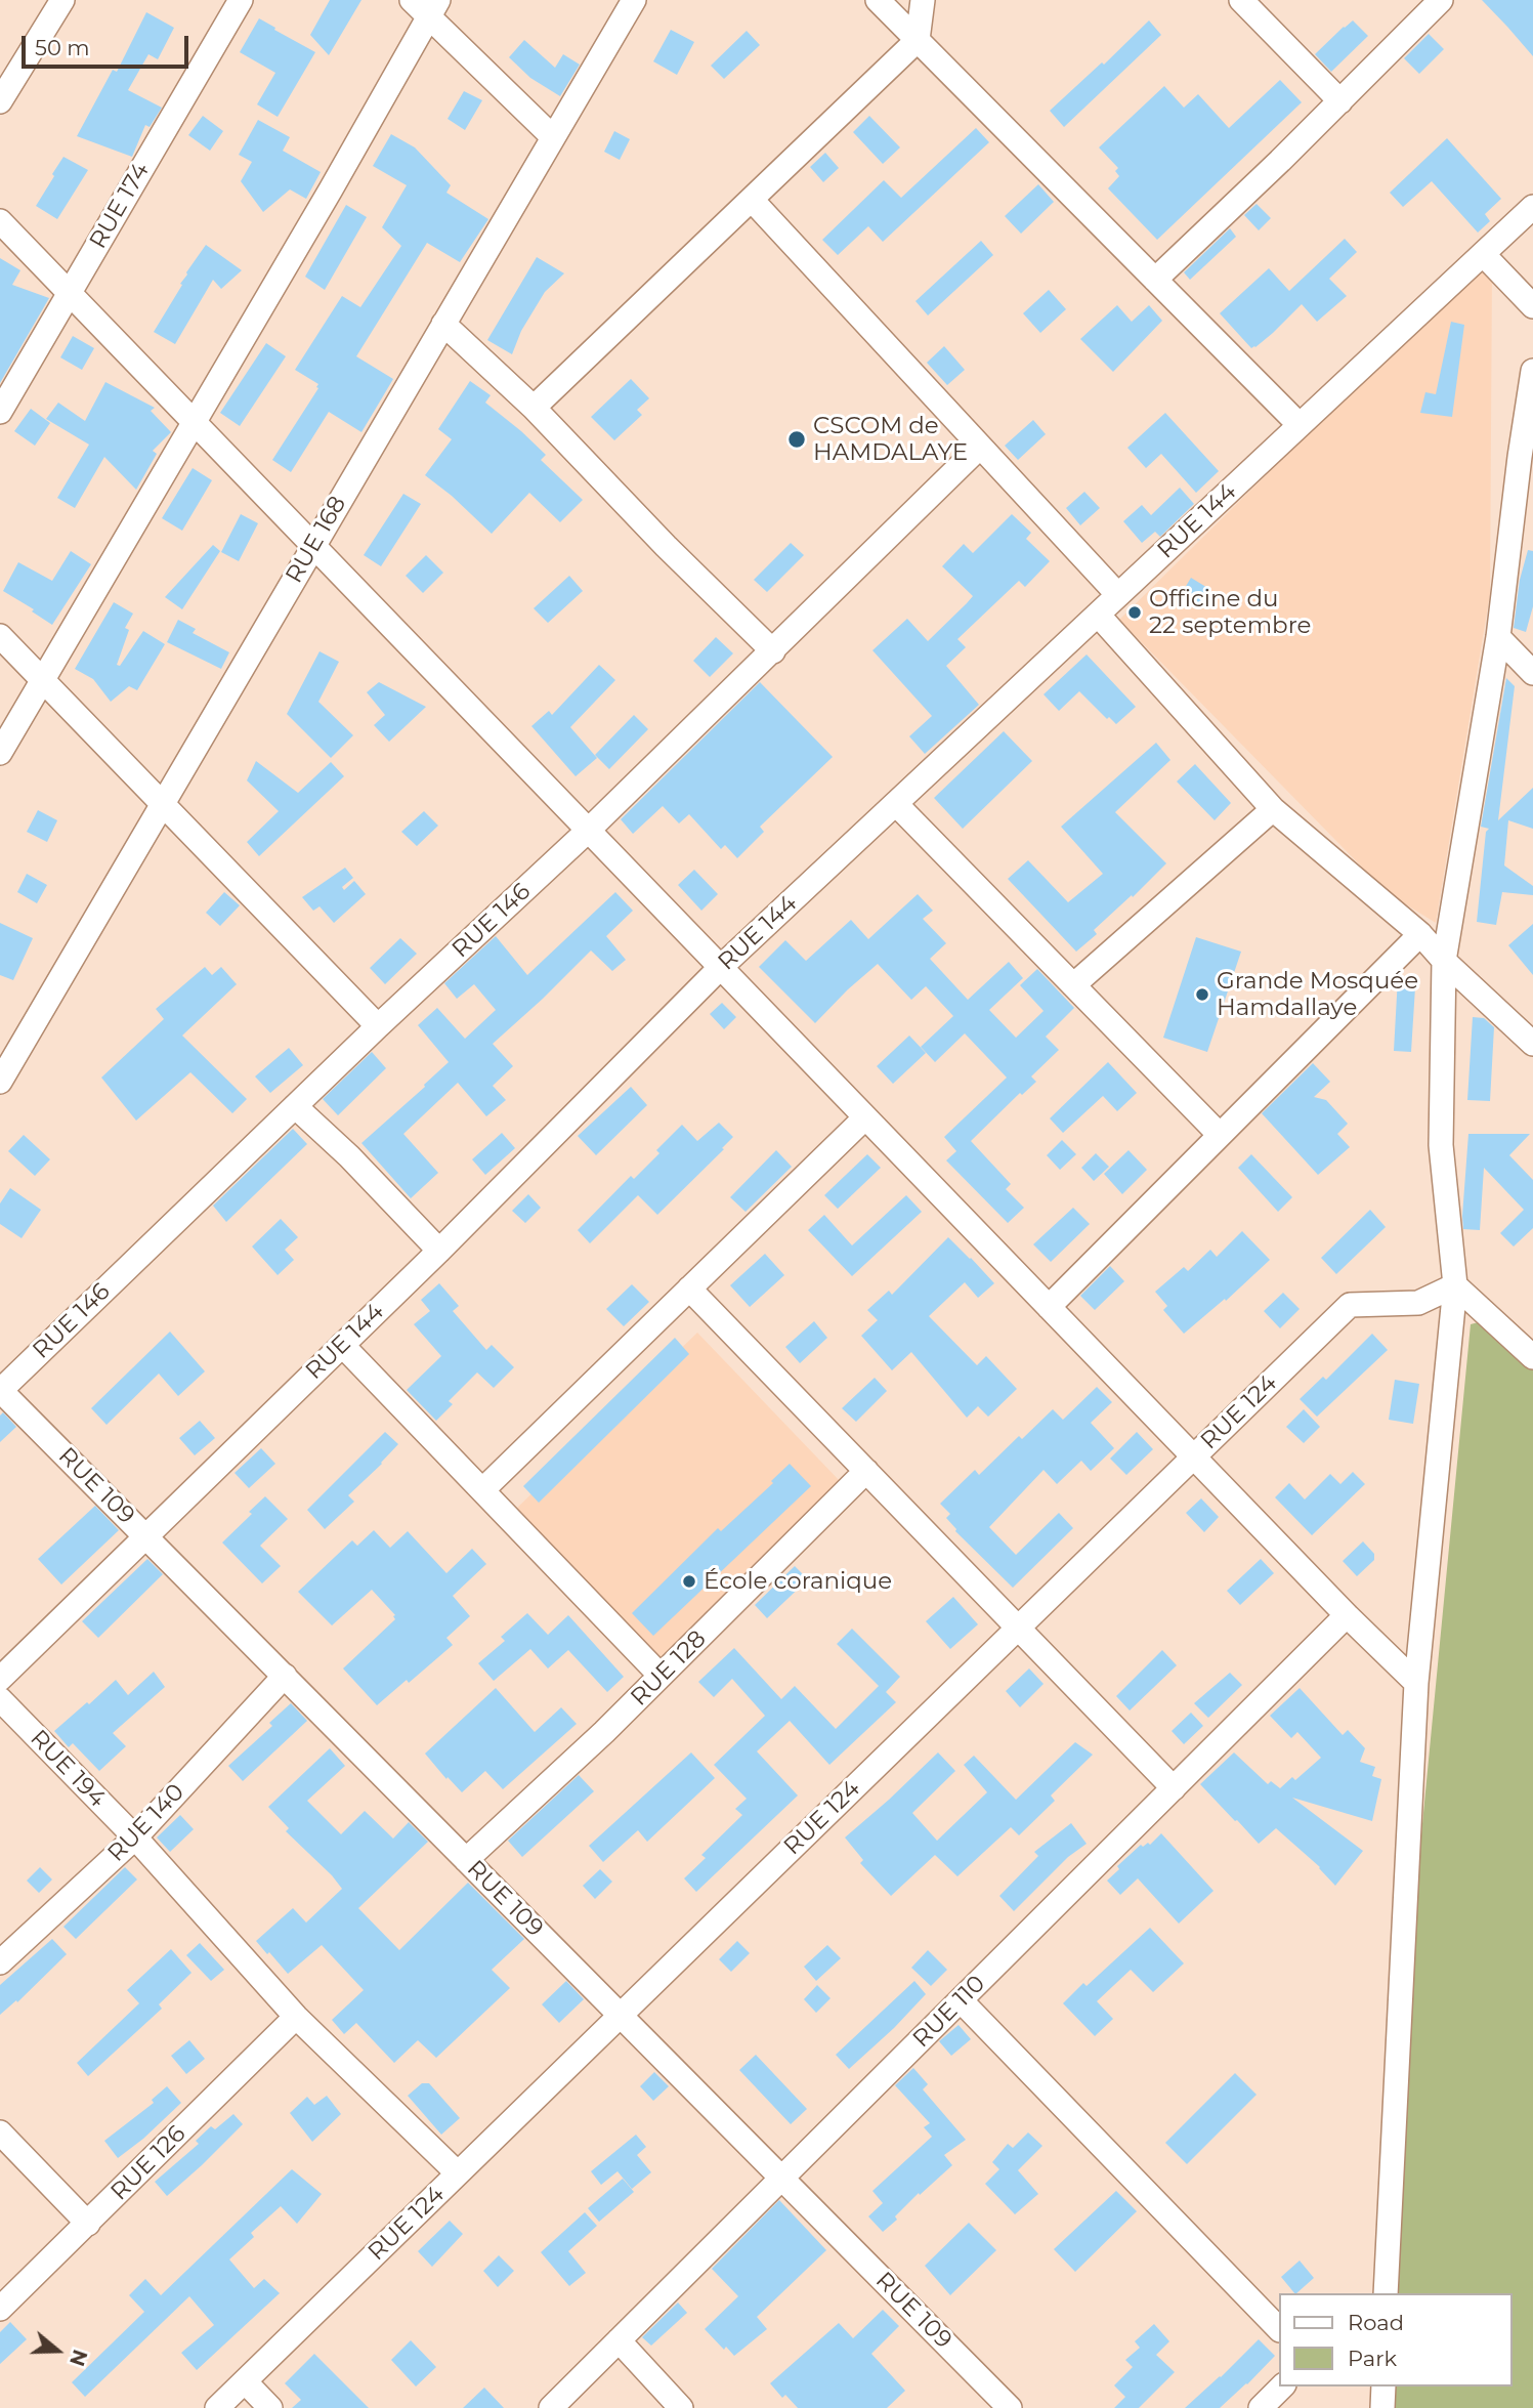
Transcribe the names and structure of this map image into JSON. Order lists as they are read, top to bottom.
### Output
{
  "streets": {
    "street": [
      "RUE 174",
      "RUE 144",
      "RUE 168",
      "RUE 146",
      "RUE 124",
      "RUE 109",
      "RUE 128",
      "RUE 194",
      "RUE 140",
      "RUE 110",
      "RUE 126"
    ]
  },
  "crossings": [
    ["RUE 144", "RUE 109"],
    ["RUE 146", "RUE 109"],
    ["RUE 124", "RUE 109"],
    ["RUE 124", "RUE 194"],
    ["RUE 109", "RUE 128"],
    ["RUE 109", "RUE 140"],
    ["RUE 109", "RUE 110"],
    ["RUE 194", "RUE 140"],
    ["RUE 194", "RUE 126"]
  ],
  "places": [
    "CSCOM de HAMDALAYE",
    "Officine du 22 septembre",
    "Grande Mosquée Hamdallaye",
    "École coranique"
  ],
  "legend": ["Road", "Park"],
  "scale_bar": "50 m",
  "north": "right"
}
